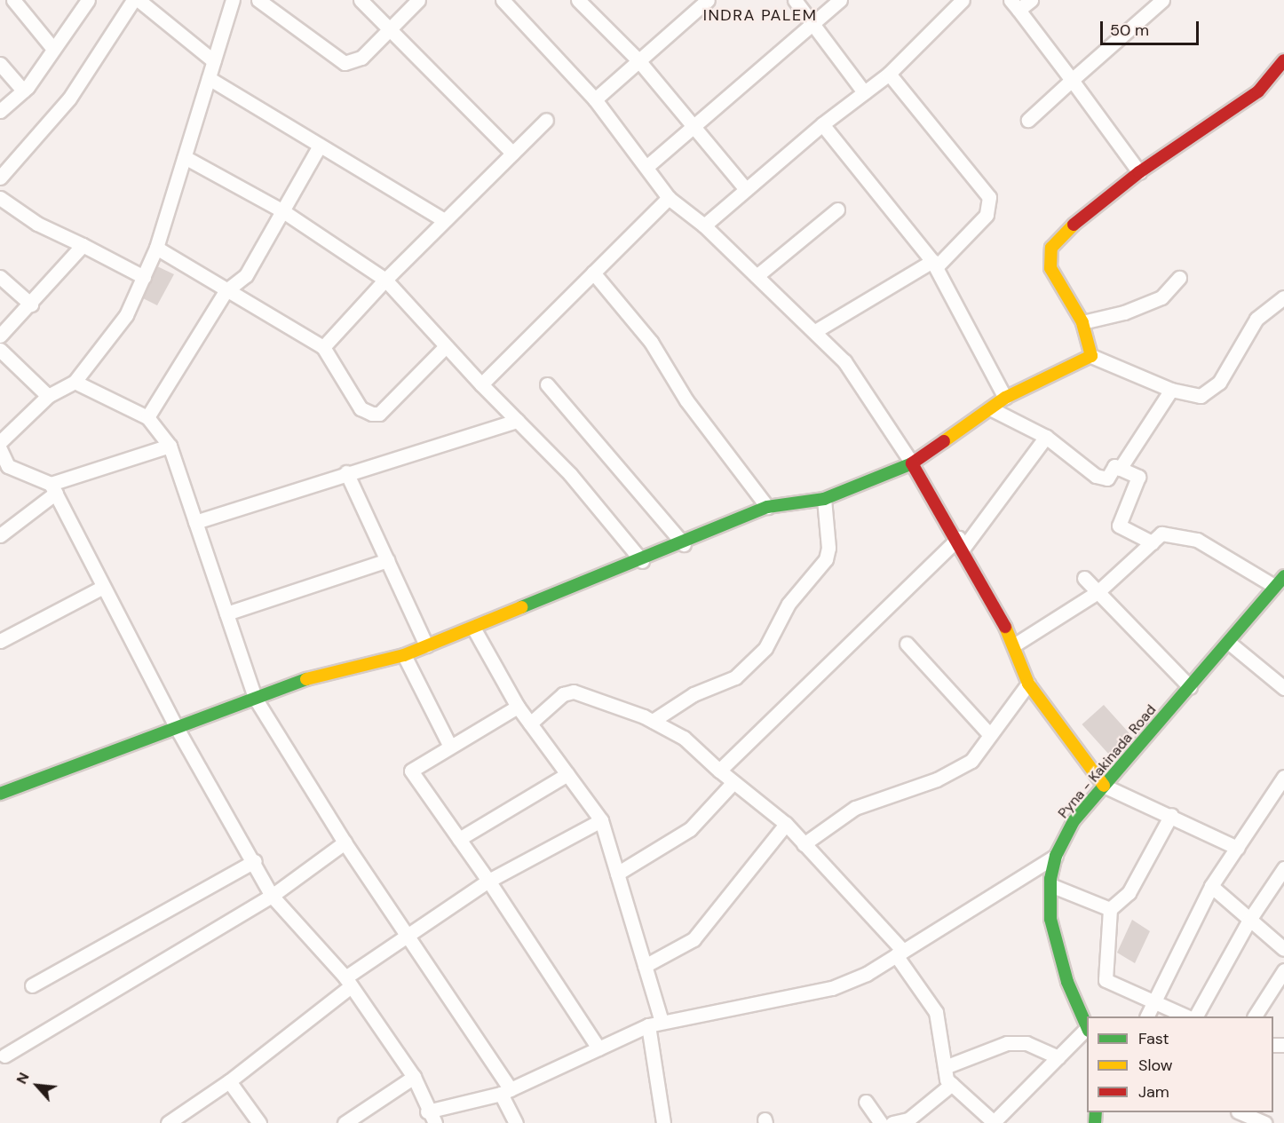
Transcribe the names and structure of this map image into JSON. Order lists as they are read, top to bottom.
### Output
{
  "streets": {
    "street": ["Pyna - Kakinada Road"]
  },
  "districts": ["INDRA PALEM"],
  "legend": ["Fast", "Slow", "Jam"],
  "scale_bar": "50 m",
  "north": "top left"
}
